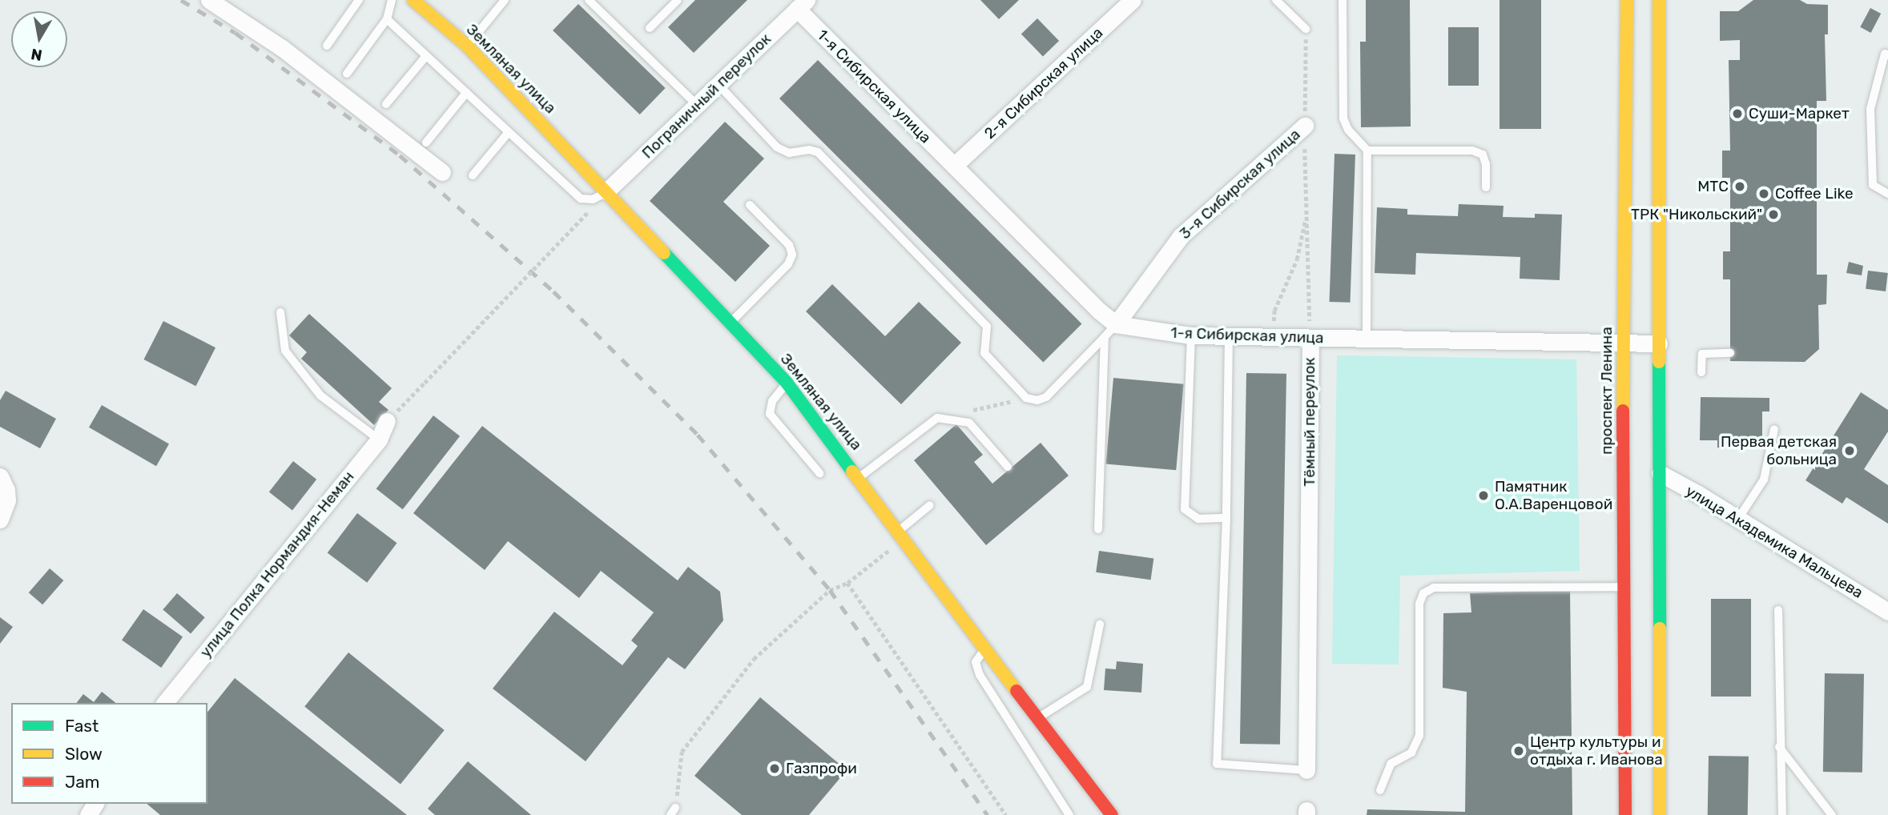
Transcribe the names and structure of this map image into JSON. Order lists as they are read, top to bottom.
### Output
{
  "streets": {
    "main road": ["Земляная улица", "проспект Ленина"],
    "street": [
      "2-я Сибирская улица",
      "1-я Сибирская улица",
      "Пограничный переулок",
      "3-я Сибирская улица",
      "Тёмный переулок",
      "улица Академика Мальцева",
      "улица Полка Нормандия-Неман"
    ]
  },
  "crossings": [
    ["Земляная улица", "Пограничный переулок"],
    ["2-я Сибирская улица", "1-я Сибирская улица"],
    ["1-я Сибирская улица", "Пограничный переулок"],
    ["1-я Сибирская улица", "3-я Сибирская улица"],
    ["1-я Сибирская улица", "проспект Ленина"],
    ["1-я Сибирская улица", "Тёмный переулок"],
    ["3-я Сибирская улица", "Тёмный переулок"]
  ],
  "places": [
    "Суши-Маркет",
    "МТС",
    "Coffee Like",
    "ТРК \"Никольский\"",
    "Первая детская больница",
    "Памятник О.А.Варенцовой",
    "Центр культуры и отдыха г. Иванова",
    "Газпрофи"
  ],
  "legend": ["Fast", "Slow", "Jam"],
  "north": "bottom"
}
